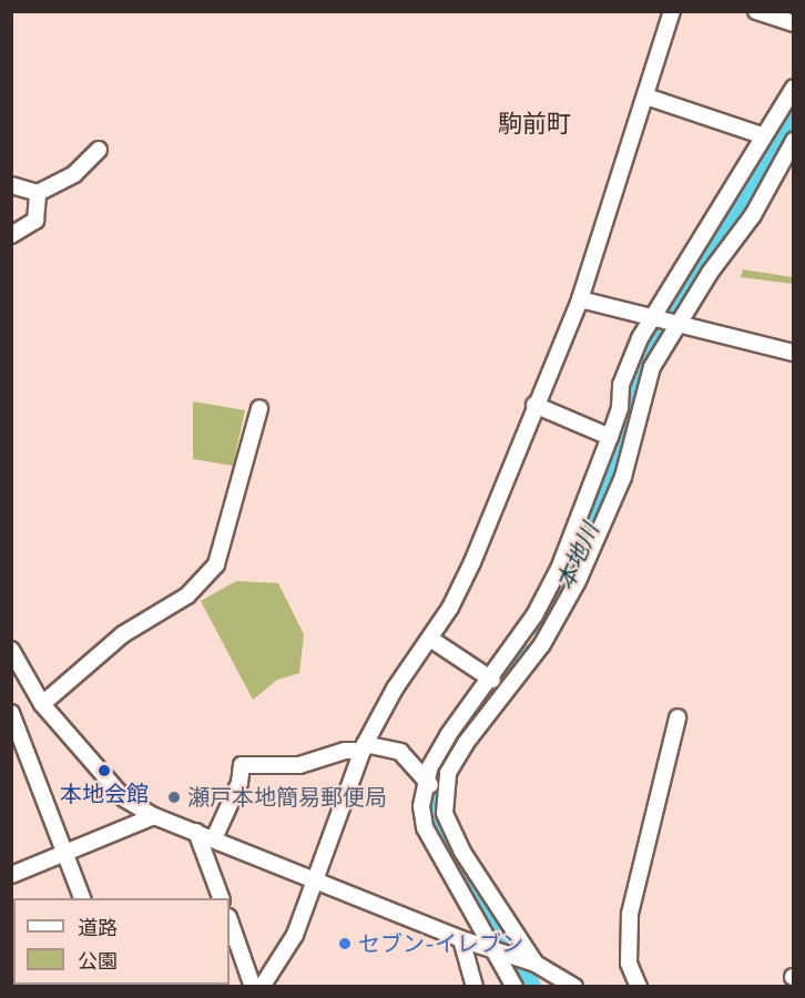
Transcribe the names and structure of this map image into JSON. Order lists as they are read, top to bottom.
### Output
{
  "districts": ["駒前町"],
  "water": ["本地川"],
  "places": ["本地会館", "瀬戸本地簡易郵便局", "セブン-イレブン"],
  "legend": ["道路", "公園"]
}
